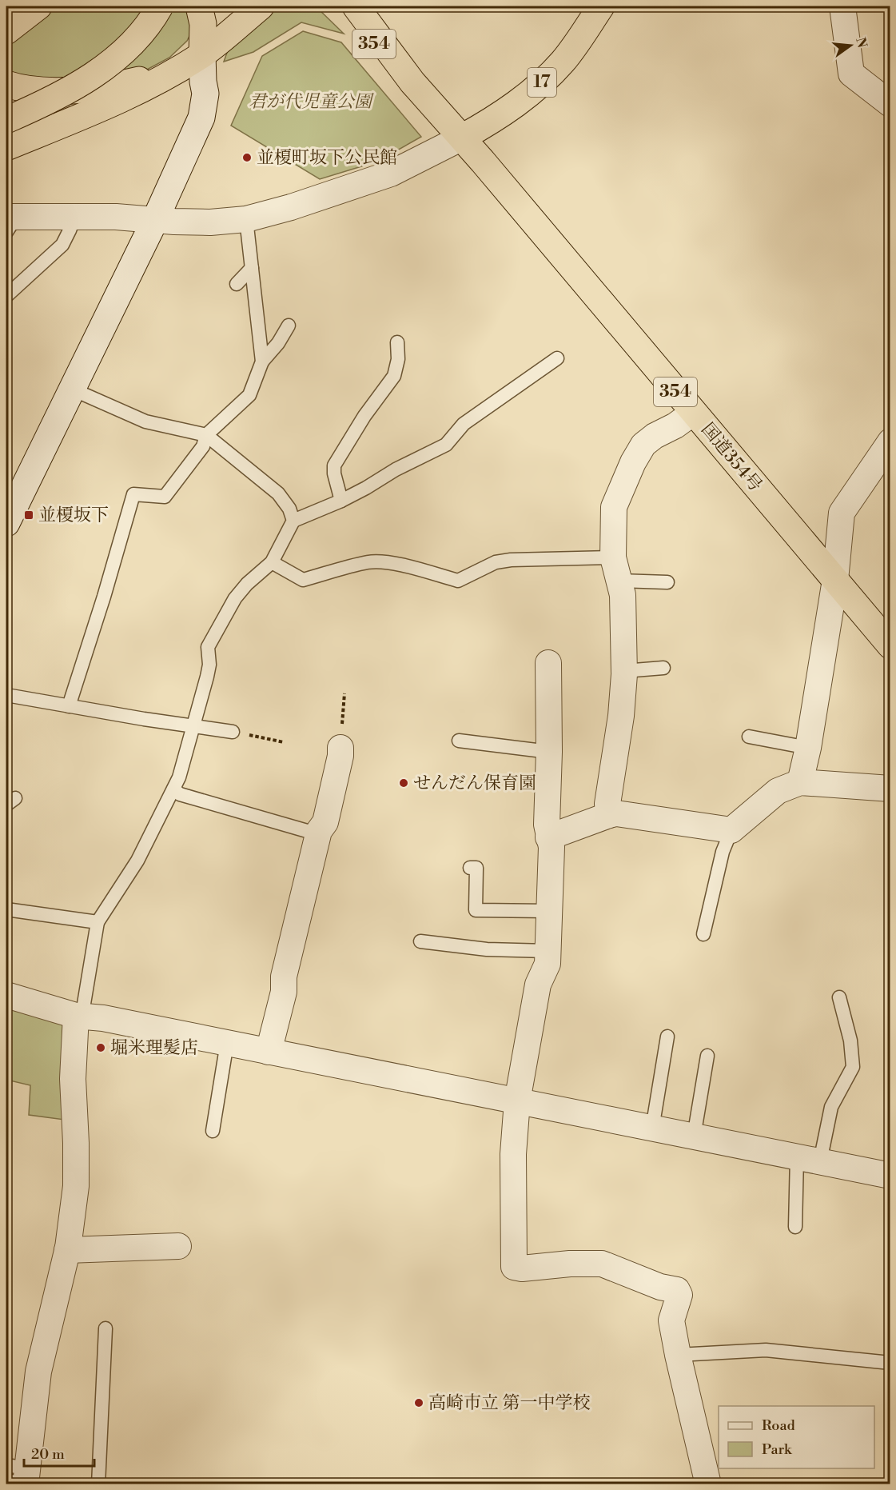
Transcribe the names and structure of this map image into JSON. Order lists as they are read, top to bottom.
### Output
{
  "streets": {
    "highway": ["354", "17", "国道354号"]
  },
  "crossings": [
    ["354", "17"],
    ["354", "国道354号"],
    ["17", "国道354号"]
  ],
  "parks": ["君が代児童公園"],
  "places": {
    "other": [
      "並榎町坂下公民館",
      "せんだん保育園",
      "堀米理髪店",
      "高崎市立 第一中学校"
    ],
    "transit": ["並榎坂下"]
  },
  "legend": ["Road", "Park"],
  "scale_bar": "20 m",
  "north": "right"
}
